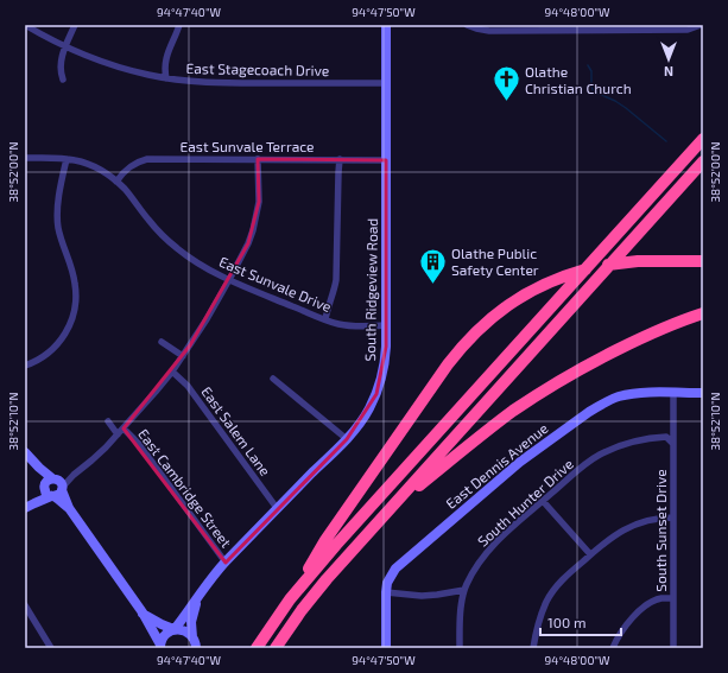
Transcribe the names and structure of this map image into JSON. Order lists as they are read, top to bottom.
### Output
{
  "streets": {
    "main road": ["South Ridgeview Road", "East Dennis Avenue"],
    "street": [
      "East Stagecoach Drive",
      "East Sunvale Terrace",
      "East Sunvale Drive",
      "East Salem Lane",
      "East Cambridge Street",
      "South Hunter Drive",
      "South Sunset Drive"
    ]
  },
  "crossings": [
    ["East Stagecoach Drive", "South Ridgeview Road"],
    ["East Sunvale Terrace", "East Sunvale Drive"],
    ["East Sunvale Terrace", "South Ridgeview Road"],
    ["East Sunvale Drive", "South Ridgeview Road"],
    ["South Ridgeview Road", "East Salem Lane"],
    ["South Ridgeview Road", "East Cambridge Street"],
    ["East Dennis Avenue", "South Sunset Drive"],
    ["South Hunter Drive", "South Sunset Drive"]
  ],
  "places": {
    "church": ["Olathe Christian Church"],
    "building": ["Olathe Public Safety Center"]
  },
  "scale_bar": "100 m",
  "north": "bottom",
  "coordinates": [
    "94°47'40\"W",
    "94°47'50\"W",
    "94°48'00\"W",
    "38°52'00\"N",
    "38°52'10\"N"
  ]
}
